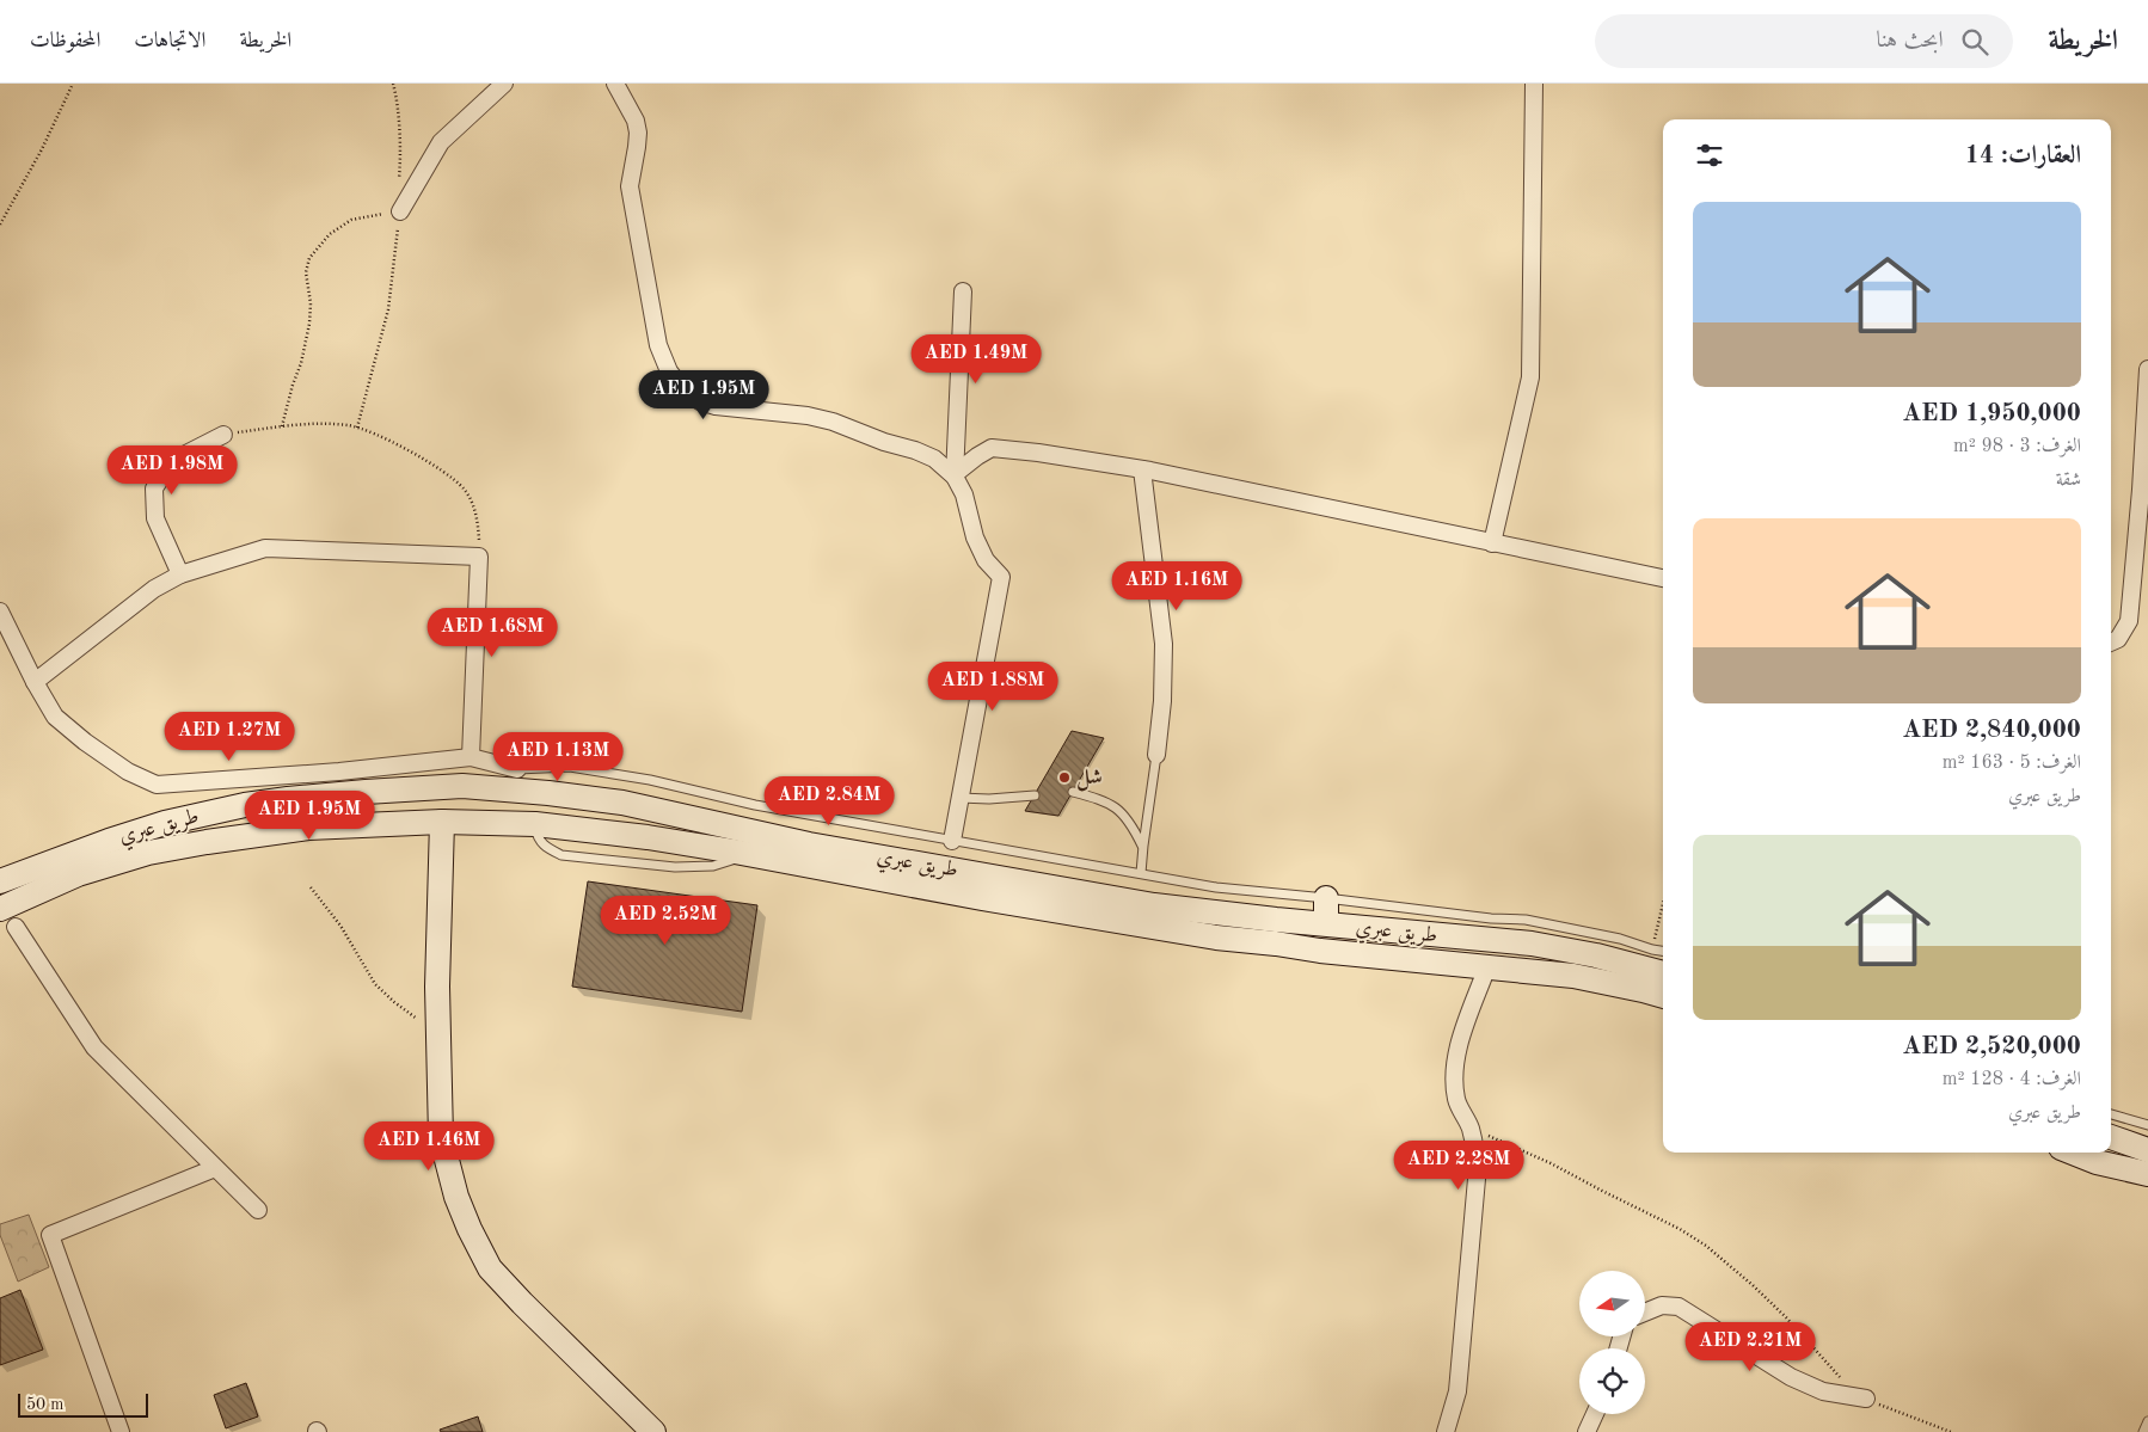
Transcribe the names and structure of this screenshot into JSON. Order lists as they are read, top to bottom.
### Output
{
  "streets": {
    "main road": ["طريق عبري"]
  },
  "places": ["شل"],
  "scale_bar": "50 m",
  "north": "left",
  "page": {
    "header": "الخريطة",
    "search": "ابحث هنا",
    "nav": ["الخريطة", "الاتجاهات", "المحفوظات"],
    "heading": "العقارات: 14",
    "list": [
      {
        "name": "AED 1,950,000",
        "note": "الغرف: 3 · 98 m² · شقة"
      },
      {
        "name": "AED 2,840,000",
        "note": "الغرف: 5 · 163 m² · طريق عبري"
      },
      {
        "name": "AED 2,520,000",
        "note": "الغرف: 4 · 128 m² · طريق عبري"
      }
    ],
    "price": [
      "AED 1.49M",
      "AED 1.95M",
      "AED 1.98M",
      "AED 1.16M",
      "AED 1.68M",
      "AED 1.88M",
      "AED 1.27M",
      "AED 1.13M",
      "AED 2.84M",
      "AED 1.95M",
      "AED 2.52M",
      "AED 1.46M",
      "AED 2.28M",
      "AED 2.21M"
    ],
    "scale": "50 m"
  }
}
